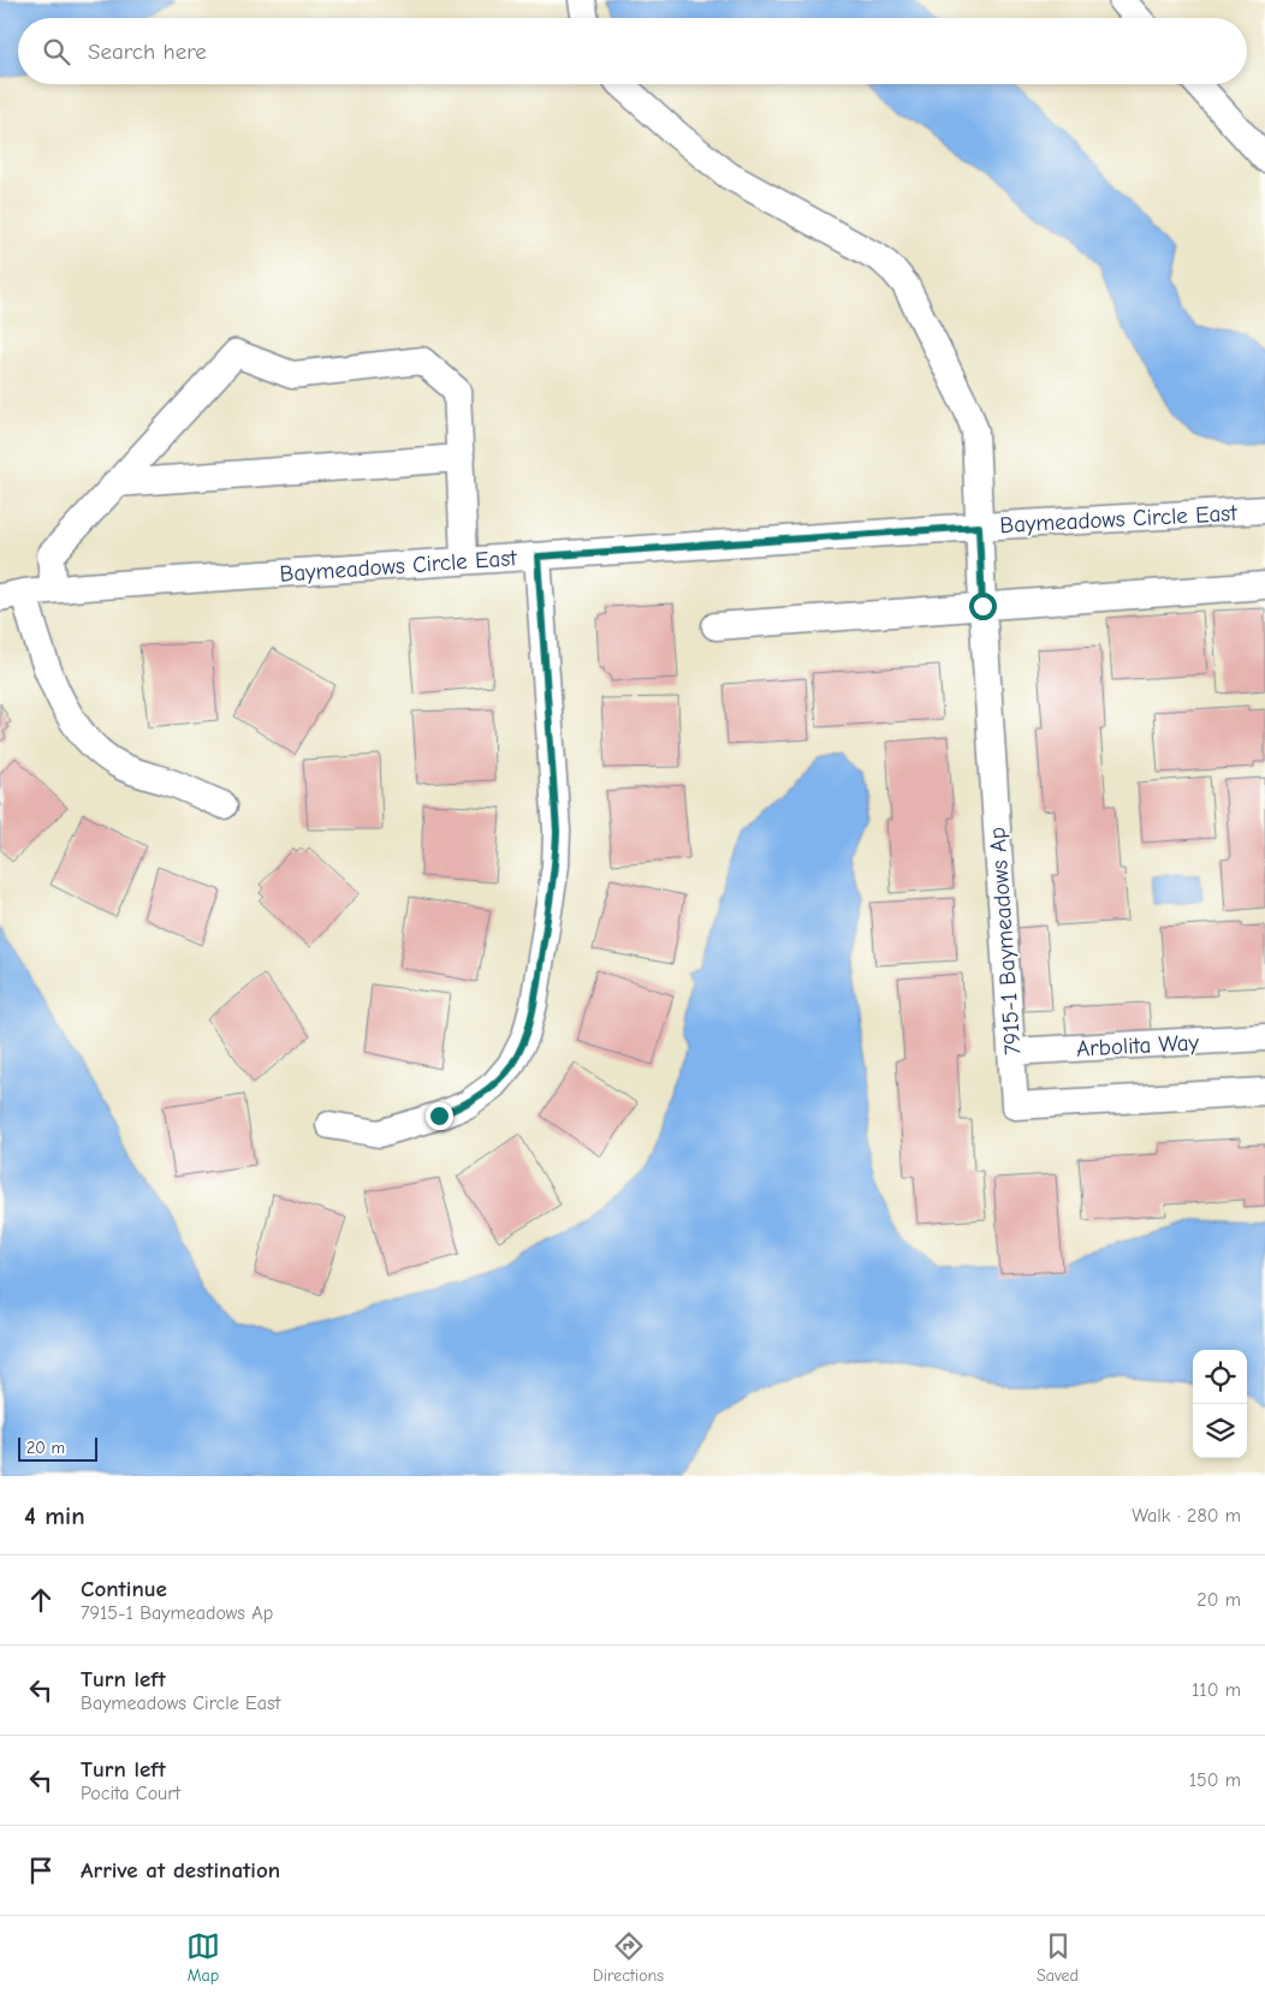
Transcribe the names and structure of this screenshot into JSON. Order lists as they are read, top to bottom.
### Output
{
  "streets": {
    "street": ["Baymeadows Circle East", "7915-1 Baymeadows Ap", "Arbolita Way"]
  },
  "crossings": [
    ["Baymeadows Circle East", "7915-1 Baymeadows Ap"],
    ["7915-1 Baymeadows Ap", "Arbolita Way"]
  ],
  "scale_bar": "20 m",
  "page": {
    "search": "Search here",
    "scale": "20 m",
    "heading": ["4 min", "Walk · 280 m"],
    "list": [
      ["Continue", "7915-1 Baymeadows Ap", "20 m"],
      ["Turn left", "Baymeadows Circle East", "110 m"],
      ["Turn left", "Pocita Court", "150 m"],
      "Arrive at destination"
    ],
    "nav": ["Map", "Directions", "Saved"]
  }
}
